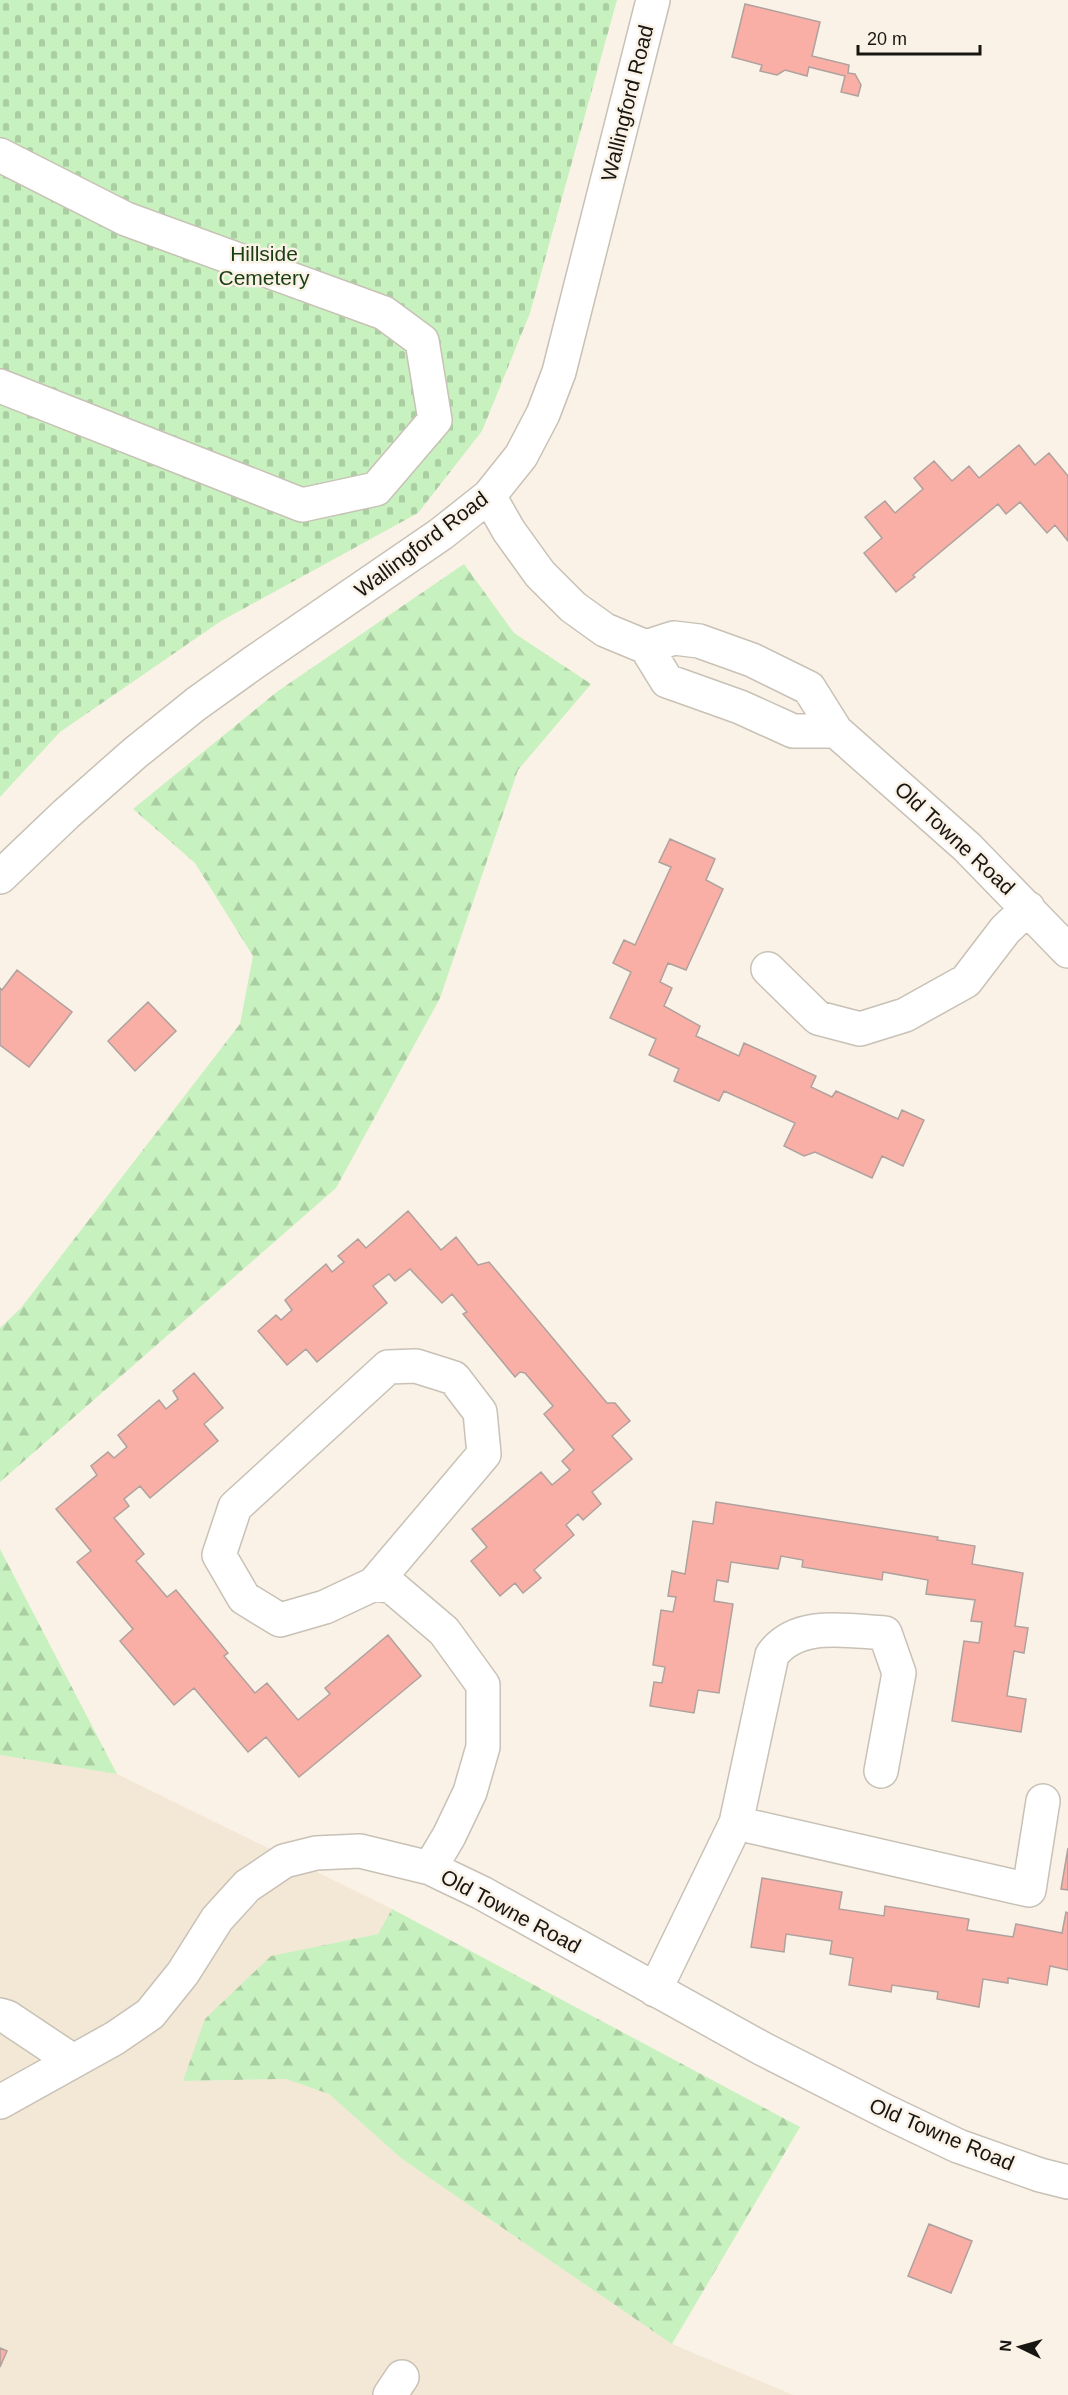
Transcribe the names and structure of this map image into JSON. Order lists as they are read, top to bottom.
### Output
{
  "streets": {
    "street": ["Wallingford Road", "Old Towne Road"]
  },
  "parks": ["Hillside Cemetery"],
  "scale_bar": "20 m",
  "north": "left"
}
